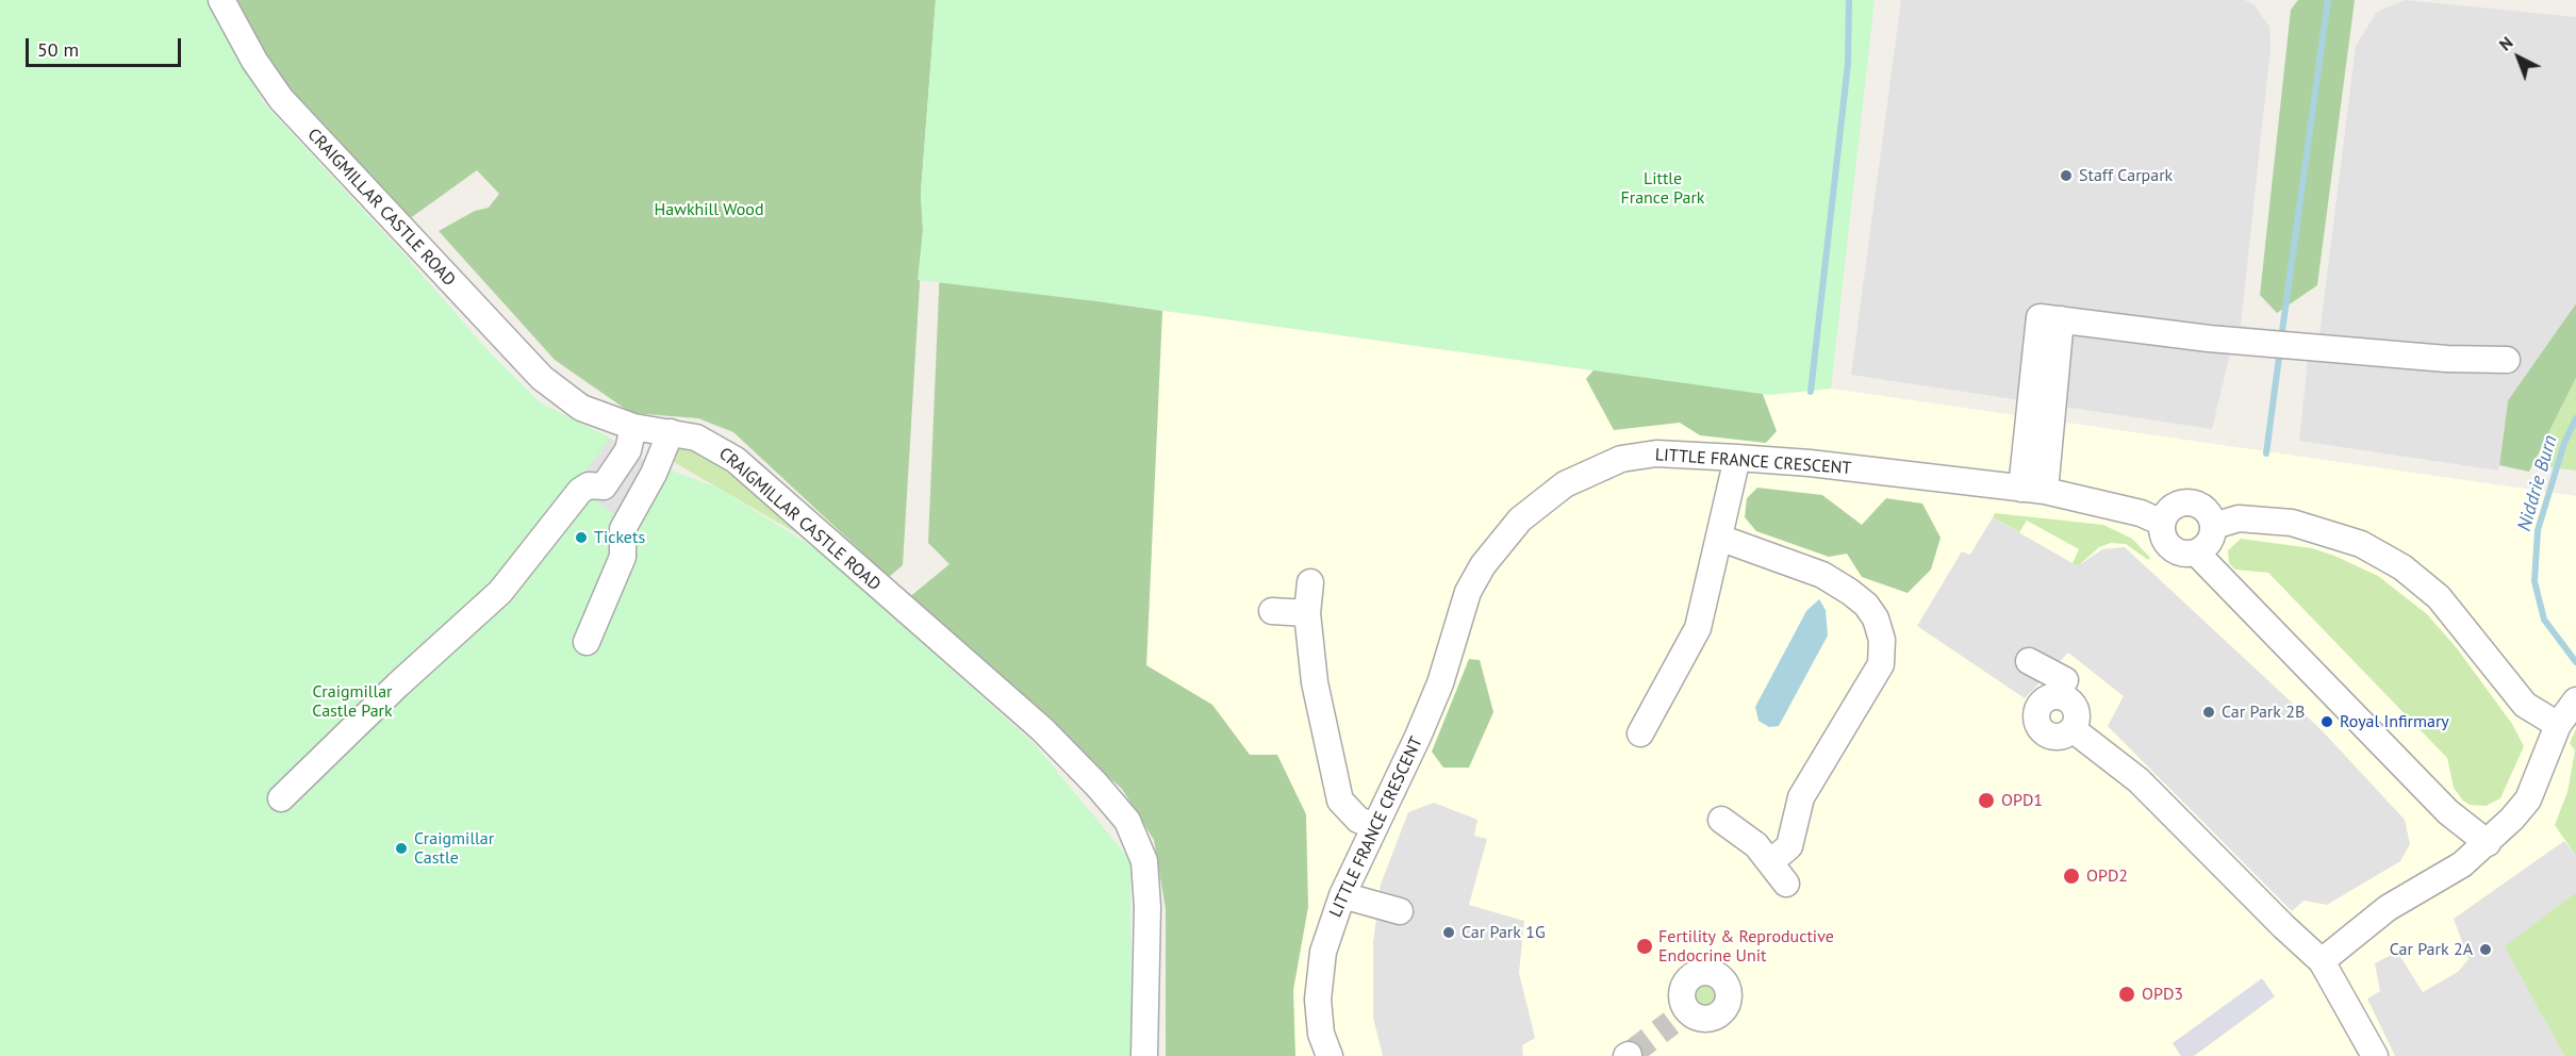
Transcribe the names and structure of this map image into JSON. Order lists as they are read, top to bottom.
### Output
{
  "streets": {
    "street": ["CRAIGMILLAR CASTLE ROAD", "LITTLE FRANCE CRESCENT"]
  },
  "water": ["Niddrie Burn"],
  "parks": ["Little France Park", "Hawkhill Wood", "Craigmillar Castle Park"],
  "places": [
    "Staff Carpark",
    "Tickets",
    "Car Park 2B",
    "Royal Infirmary",
    "OPD1",
    "Craigmillar Castle",
    "OPD2",
    "Car Park 1G",
    "Fertility & Reproductive Endocrine Unit",
    "Car Park 2A",
    "OPD3"
  ],
  "scale_bar": "50 m",
  "north": "top left"
}
